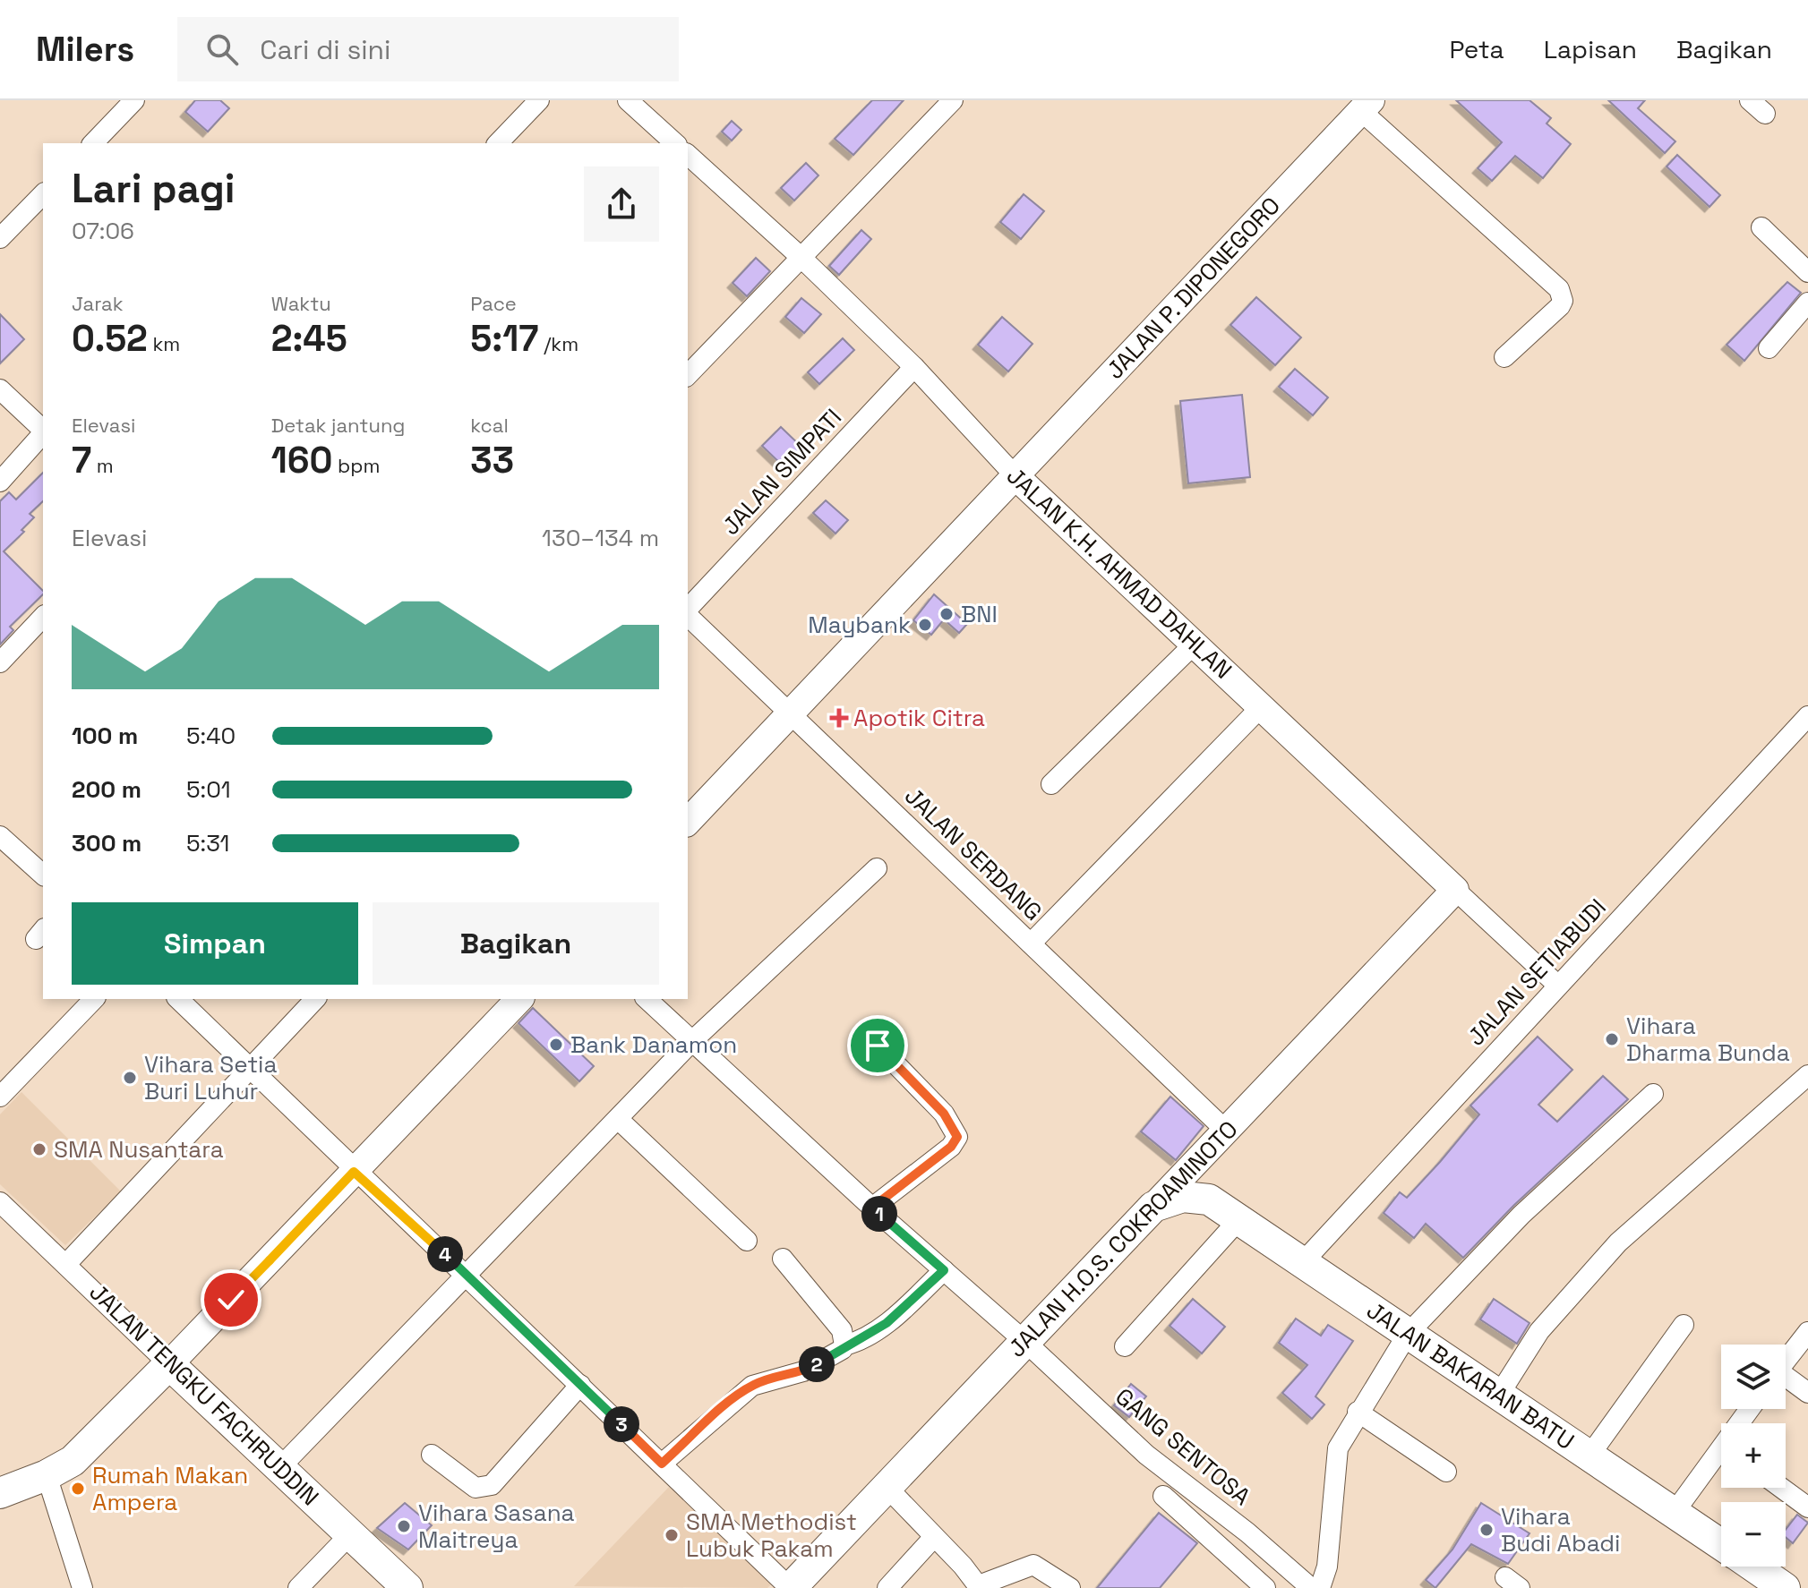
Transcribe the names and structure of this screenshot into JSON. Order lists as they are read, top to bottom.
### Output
{
  "streets": {
    "highway": ["JALAN H.O.S. COKROAMINOTO", "JALAN BAKARAN BATU", "JALAN TENGKU FACHRUDDIN"],
    "main road": ["JALAN P. DIPONEGORO", "JALAN K.H. AHMAD DAHLAN"],
    "street": [
      "JALAN SIMPATI",
      "JALAN SERDANG",
      "JALAN SETIABUDI",
      "GANG SENTOSA"
    ]
  },
  "crossings": [
    ["JALAN P. DIPONEGORO", "JALAN K.H. AHMAD DAHLAN"],
    ["JALAN P. DIPONEGORO", "JALAN SERDANG"],
    ["JALAN SIMPATI", "JALAN K.H. AHMAD DAHLAN"],
    ["JALAN K.H. AHMAD DAHLAN", "JALAN SETIABUDI"],
    ["JALAN K.H. AHMAD DAHLAN", "JALAN H.O.S. COKROAMINOTO"],
    ["JALAN SERDANG", "JALAN H.O.S. COKROAMINOTO"],
    ["JALAN SETIABUDI", "JALAN BAKARAN BATU"],
    ["JALAN H.O.S. COKROAMINOTO", "GANG SENTOSA"]
  ],
  "places": {
    "other": [
      "BNI",
      "Maybank",
      "Vihara Dharma Bunda",
      "Bank Danamon",
      "Vihara Setia Buri Luhur",
      "SMA Nusantara",
      "Rumah Makan Ampera",
      "Vihara Sasana Maitreya",
      "Vihara Budi Abadi",
      "SMA Methodist Lubuk Pakam"
    ],
    "health": ["Apotik Citra"]
  },
  "page": {
    "header": "Milers",
    "search": "Cari di sini",
    "nav": ["Peta", "Lapisan", "Bagikan"],
    "heading": ["Lari pagi", "07:06"],
    "stats": [
      ["Jarak", "0.52 km"],
      ["Waktu", "2:45"],
      ["Pace", "5:17 /km"],
      ["Elevasi", "7 m"],
      ["Detak jantung", "160 bpm"],
      ["kcal", "33"]
    ],
    "chart": ["Elevasi", "130–134 m"],
    "list": [
      {
        "name": "100 m",
        "note": "5:40"
      },
      {
        "name": "200 m",
        "note": "5:01"
      },
      {
        "name": "300 m",
        "note": "5:31"
      }
    ],
    "buttons": ["Simpan", "Bagikan"],
    "pins": [
      "1",
      "4",
      "2",
      "3"
    ],
    "map_buttons": ["+", "−"]
  }
}
